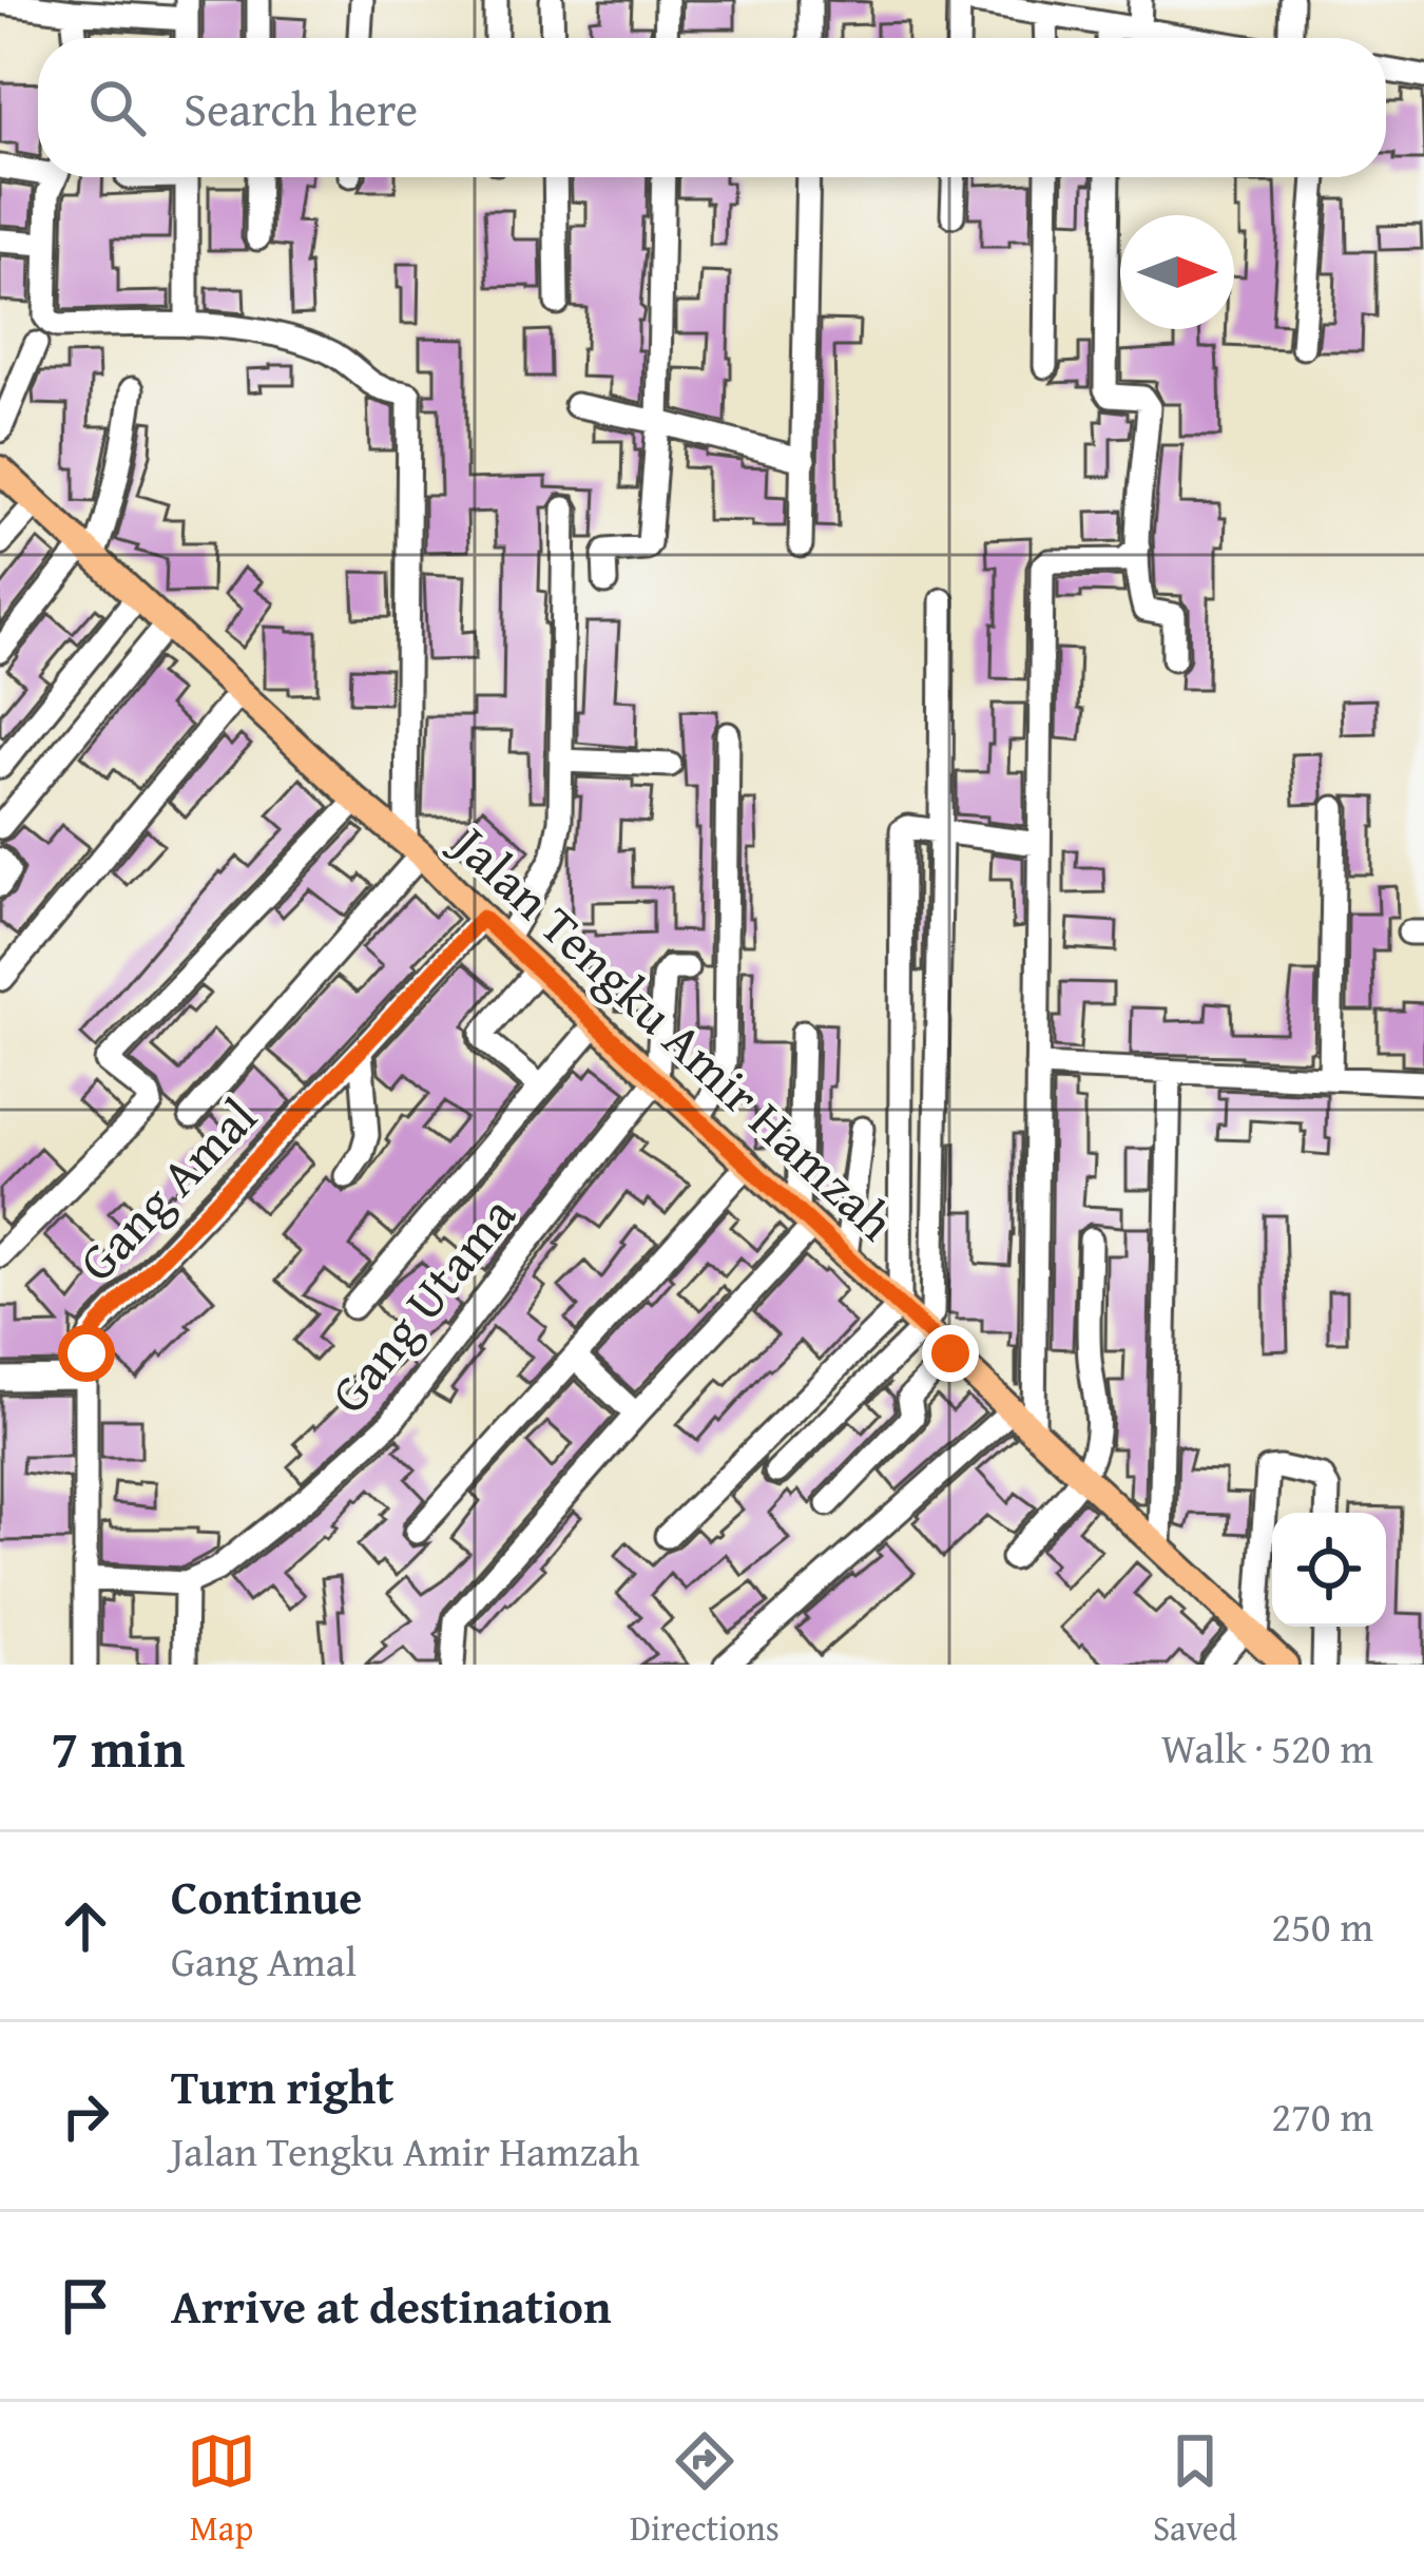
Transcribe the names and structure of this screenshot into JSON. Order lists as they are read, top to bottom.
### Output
{
  "streets": {
    "main road": ["Jalan Tengku Amir Hamzah"],
    "street": ["Gang Amal", "Gang Utama"]
  },
  "crossings": [
    ["Jalan Tengku Amir Hamzah", "Gang Amal"],
    ["Jalan Tengku Amir Hamzah", "Gang Utama"]
  ],
  "north": "right",
  "page": {
    "search": "Search here",
    "heading": ["7 min", "Walk · 520 m"],
    "list": [
      ["Continue", "Gang Amal", "250 m"],
      ["Turn right", "Jalan Tengku Amir Hamzah", "270 m"],
      "Arrive at destination"
    ],
    "nav": ["Map", "Directions", "Saved"]
  }
}
